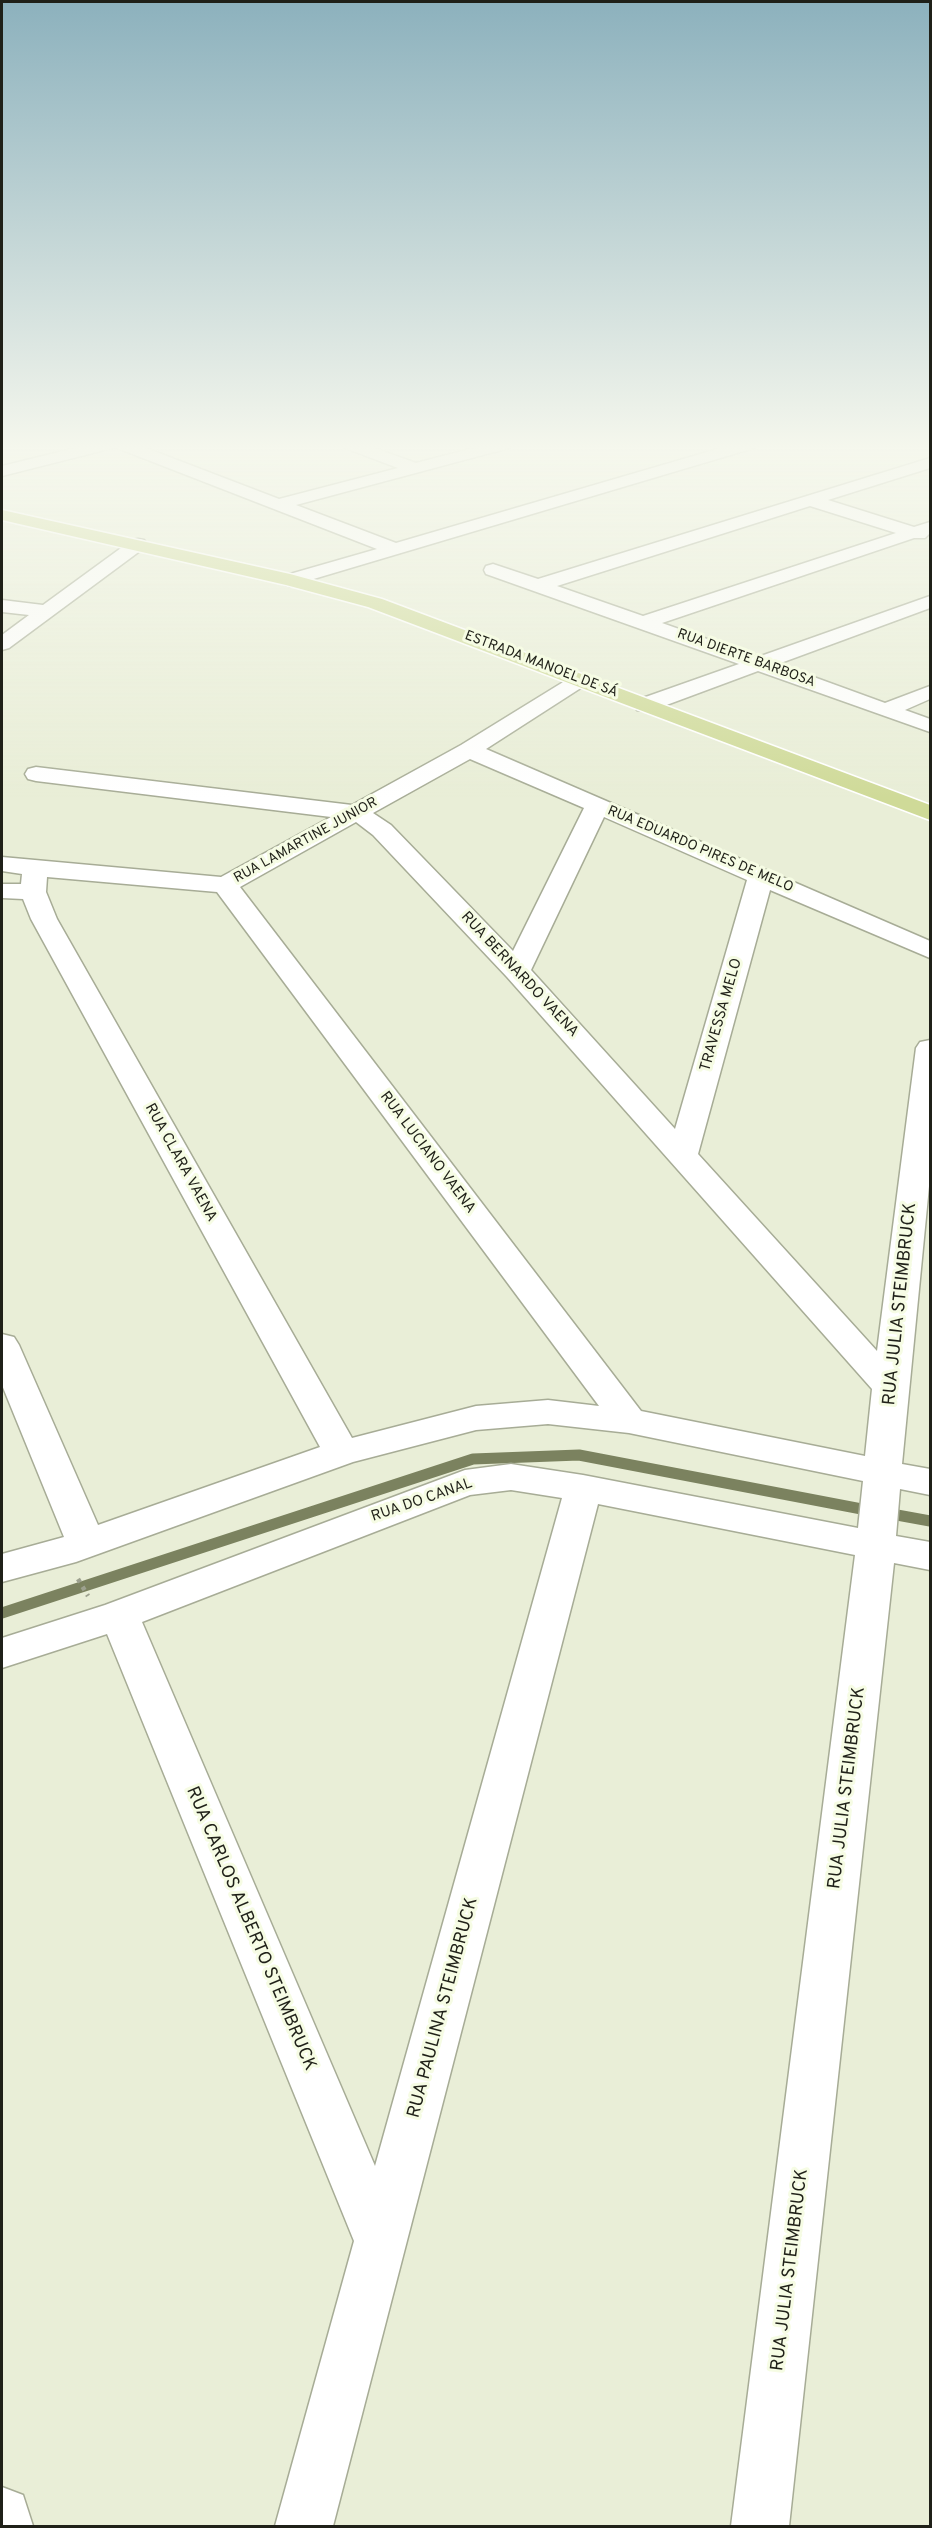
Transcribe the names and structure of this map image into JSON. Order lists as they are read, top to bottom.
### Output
{
  "streets": {
    "main road": ["ESTRADA MANOEL DE SÁ"],
    "street": [
      "RUA DIERTE BARBOSA",
      "RUA LAMARTINE JUNIOR",
      "RUA EDUARDO PIRES DE MELO",
      "RUA BERNARDO VAENA",
      "TRAVESSA MELO",
      "RUA LUCIANO VAENA",
      "RUA CLARA VAENA",
      "RUA JULIA STEIMBRUCK",
      "RUA DO CANAL",
      "RUA CARLOS ALBERTO STEIMBRUCK",
      "RUA PAULINA STEIMBRUCK"
    ]
  },
  "crossings": [
    ["ESTRADA MANOEL DE SÁ", "RUA LAMARTINE JUNIOR"],
    ["RUA LAMARTINE JUNIOR", "RUA EDUARDO PIRES DE MELO"],
    ["RUA LAMARTINE JUNIOR", "RUA BERNARDO VAENA"],
    ["RUA LAMARTINE JUNIOR", "RUA LUCIANO VAENA"],
    ["RUA LAMARTINE JUNIOR", "RUA CLARA VAENA"],
    ["RUA EDUARDO PIRES DE MELO", "TRAVESSA MELO"],
    ["RUA BERNARDO VAENA", "TRAVESSA MELO"],
    ["RUA BERNARDO VAENA", "RUA JULIA STEIMBRUCK"],
    ["RUA JULIA STEIMBRUCK", "RUA DO CANAL"],
    ["RUA DO CANAL", "RUA CARLOS ALBERTO STEIMBRUCK"],
    ["RUA DO CANAL", "RUA PAULINA STEIMBRUCK"],
    ["RUA CARLOS ALBERTO STEIMBRUCK", "RUA PAULINA STEIMBRUCK"]
  ]
}
